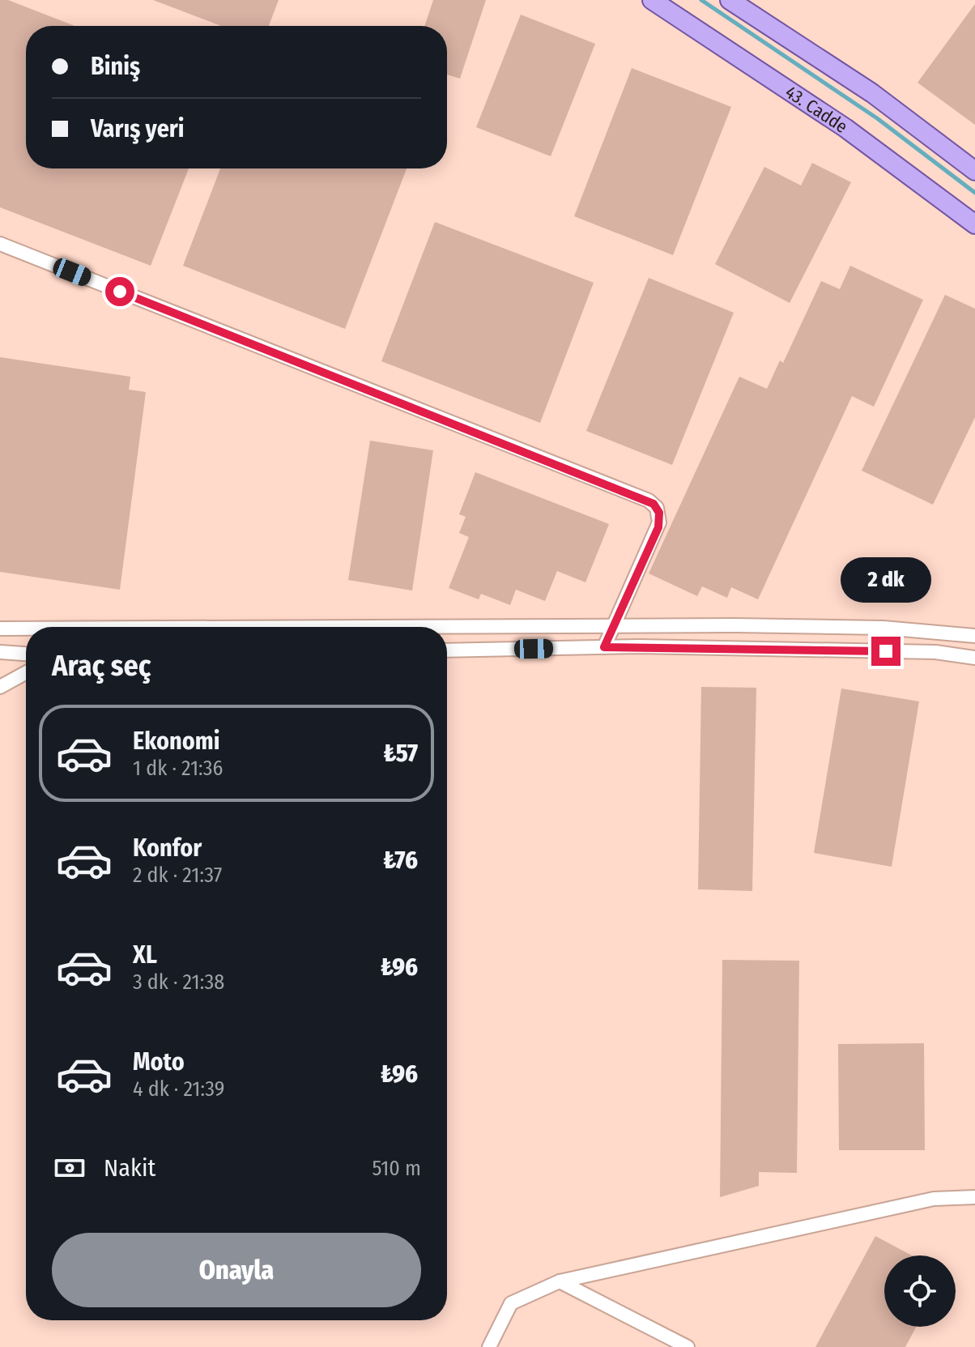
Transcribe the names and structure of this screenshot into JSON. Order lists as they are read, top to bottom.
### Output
{
  "streets": {
    "main road": ["43. Cadde"]
  },
  "page": {
    "banner": ["Biniş", "Varış yeri"],
    "bubble": "2 dk",
    "heading": "Araç seç",
    "list": [
      {
        "name": "Ekonomi",
        "note": "1 dk · 21:36",
        "value": "₺57"
      },
      {
        "name": "Konfor",
        "note": "2 dk · 21:37",
        "value": "₺76"
      },
      {
        "name": "XL",
        "note": "3 dk · 21:38",
        "value": "₺96"
      },
      {
        "name": "Moto",
        "note": "4 dk · 21:39",
        "value": "₺96"
      }
    ],
    "pay": ["Nakit", "510 m"],
    "buttons": "Onayla"
  }
}
